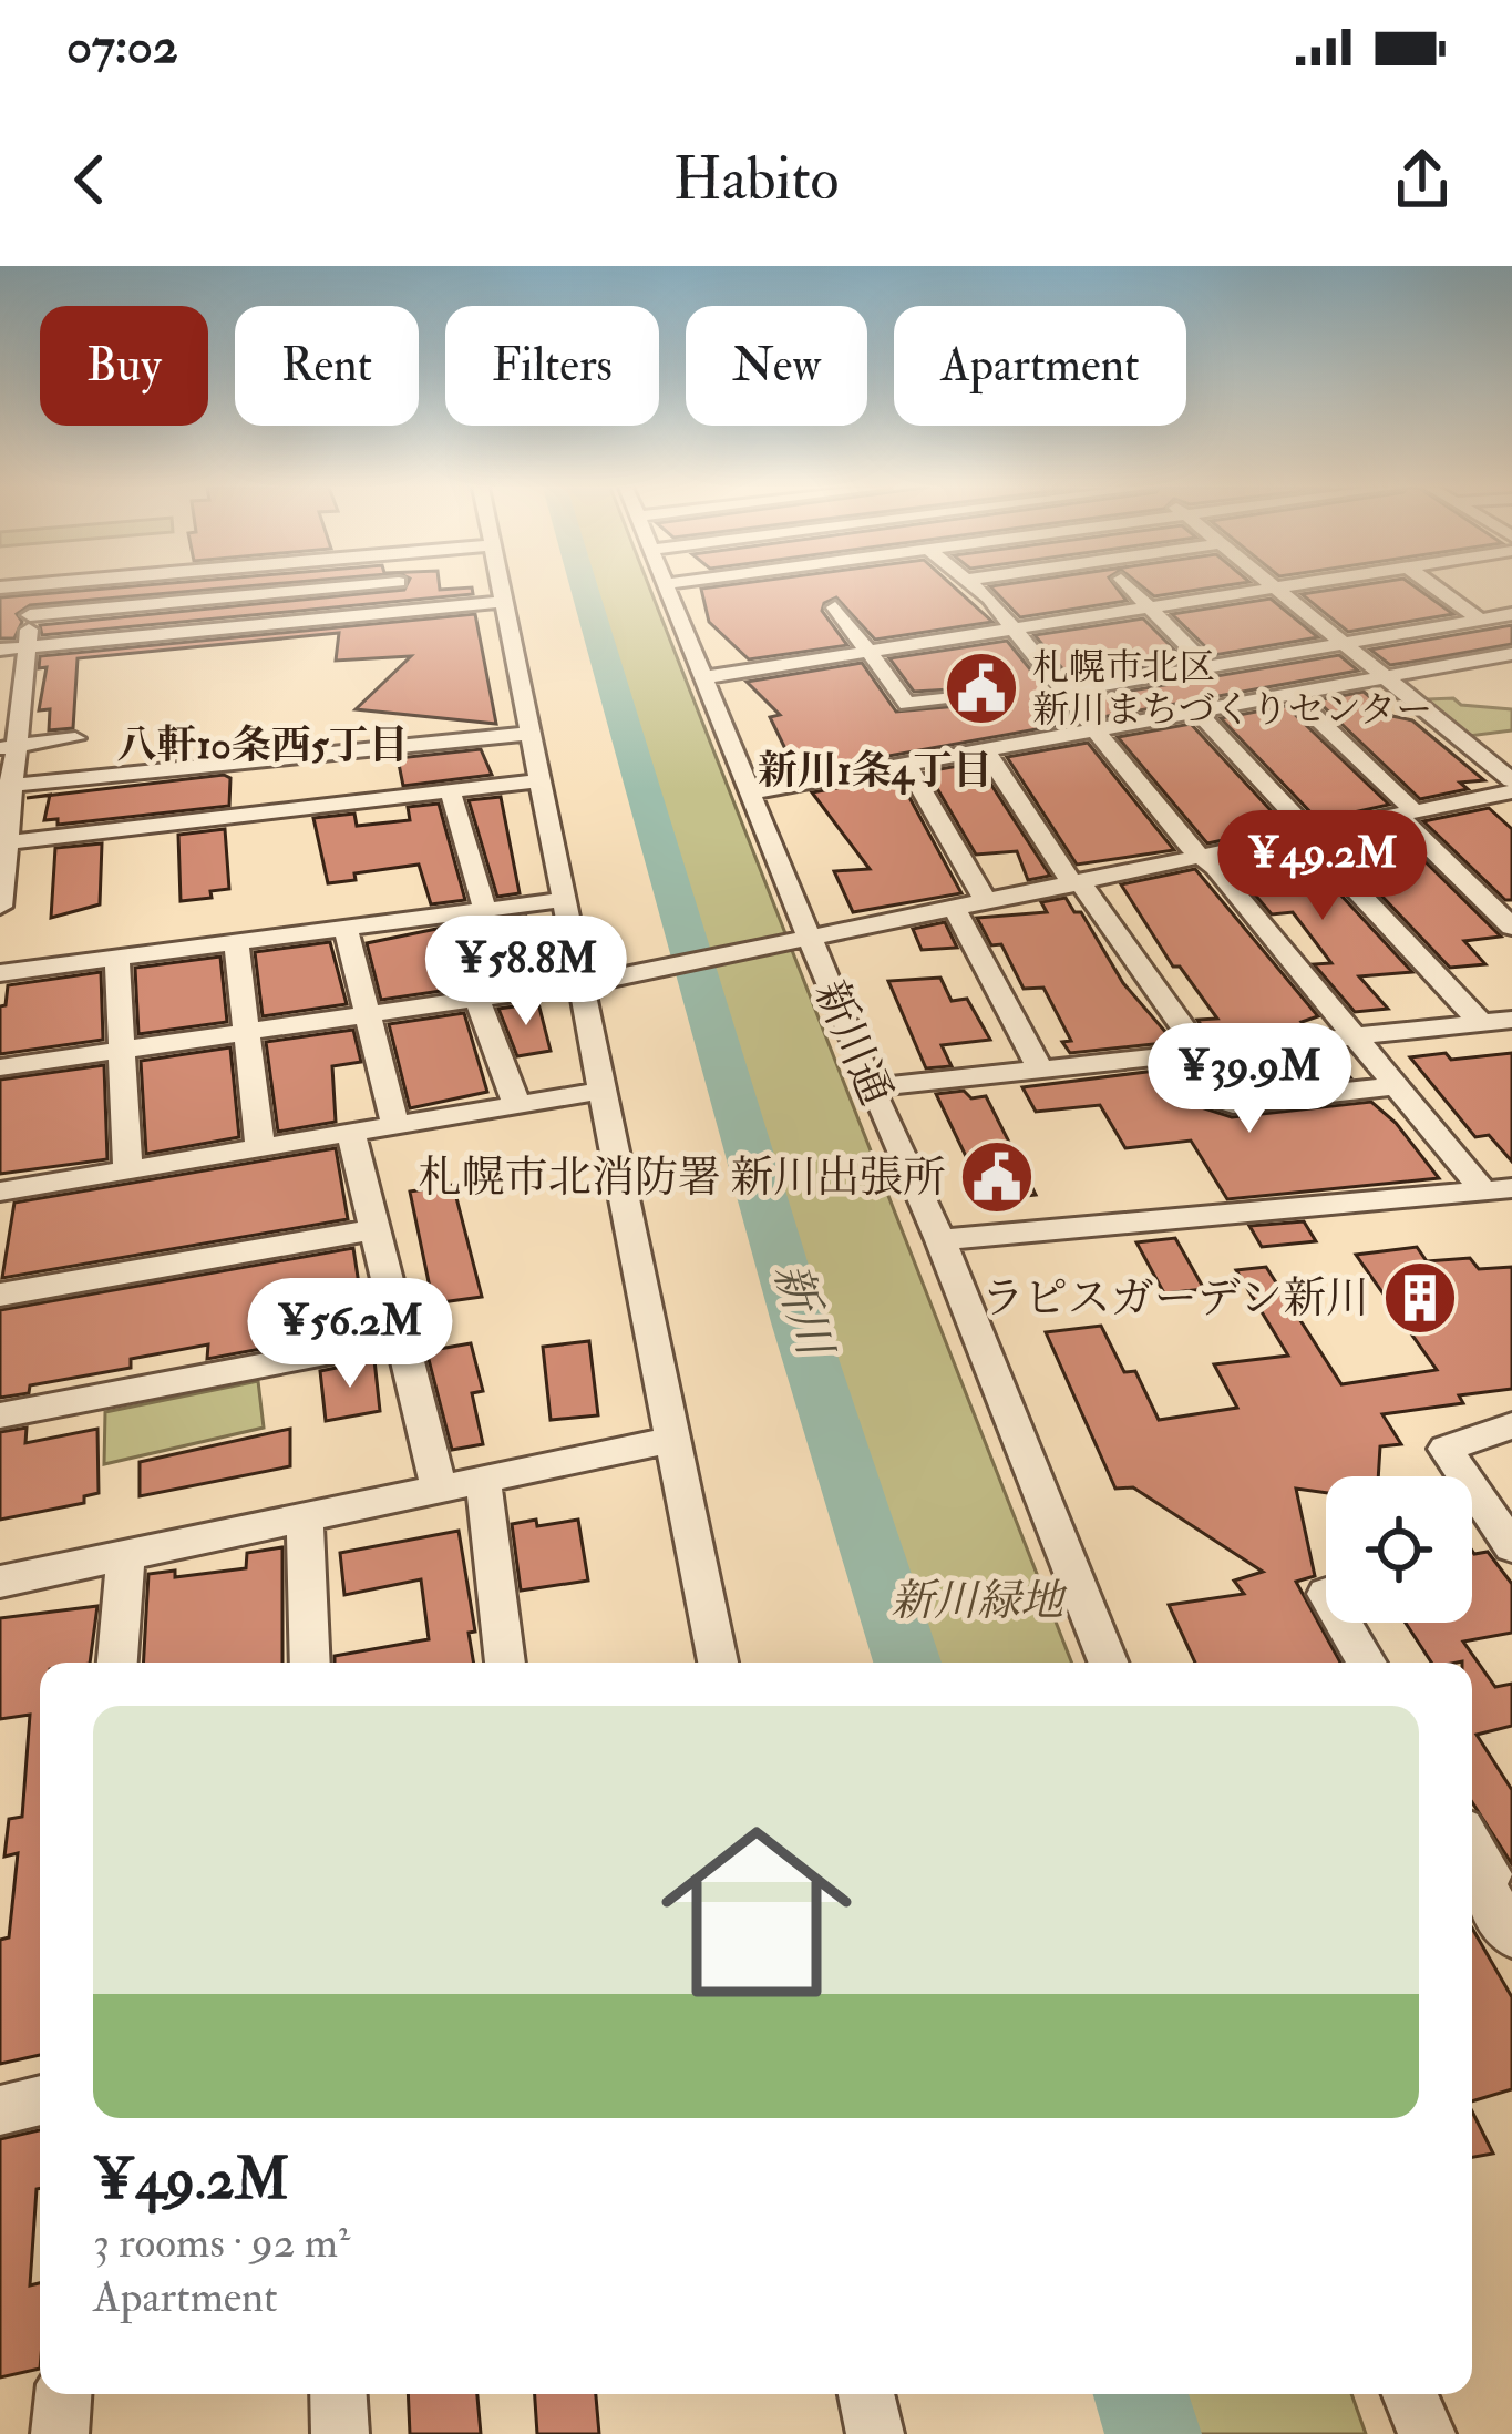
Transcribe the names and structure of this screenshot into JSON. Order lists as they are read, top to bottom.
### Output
{
  "streets": {
    "street": ["新川通"]
  },
  "districts": ["八軒10条西5丁目", "新川1条4丁目"],
  "water": ["新川"],
  "parks": ["新川緑地"],
  "places": {
    "public building": ["札幌市北区 新川まちづくりセンター", "札幌市北消防署 新川出張所"],
    "building": ["ラピスガーデン新川"]
  },
  "page": {
    "status": "07:02",
    "header": "Habito",
    "chip": [
      "Buy",
      "Rent",
      "Filters",
      "New",
      "Apartment"
    ],
    "price": [
      "¥49.2M",
      "¥58.8M",
      "¥39.9M",
      "¥56.2M"
    ],
    "list": [
      {
        "name": "¥49.2M",
        "note": "3 rooms · 92 m² · Apartment"
      }
    ]
  }
}
